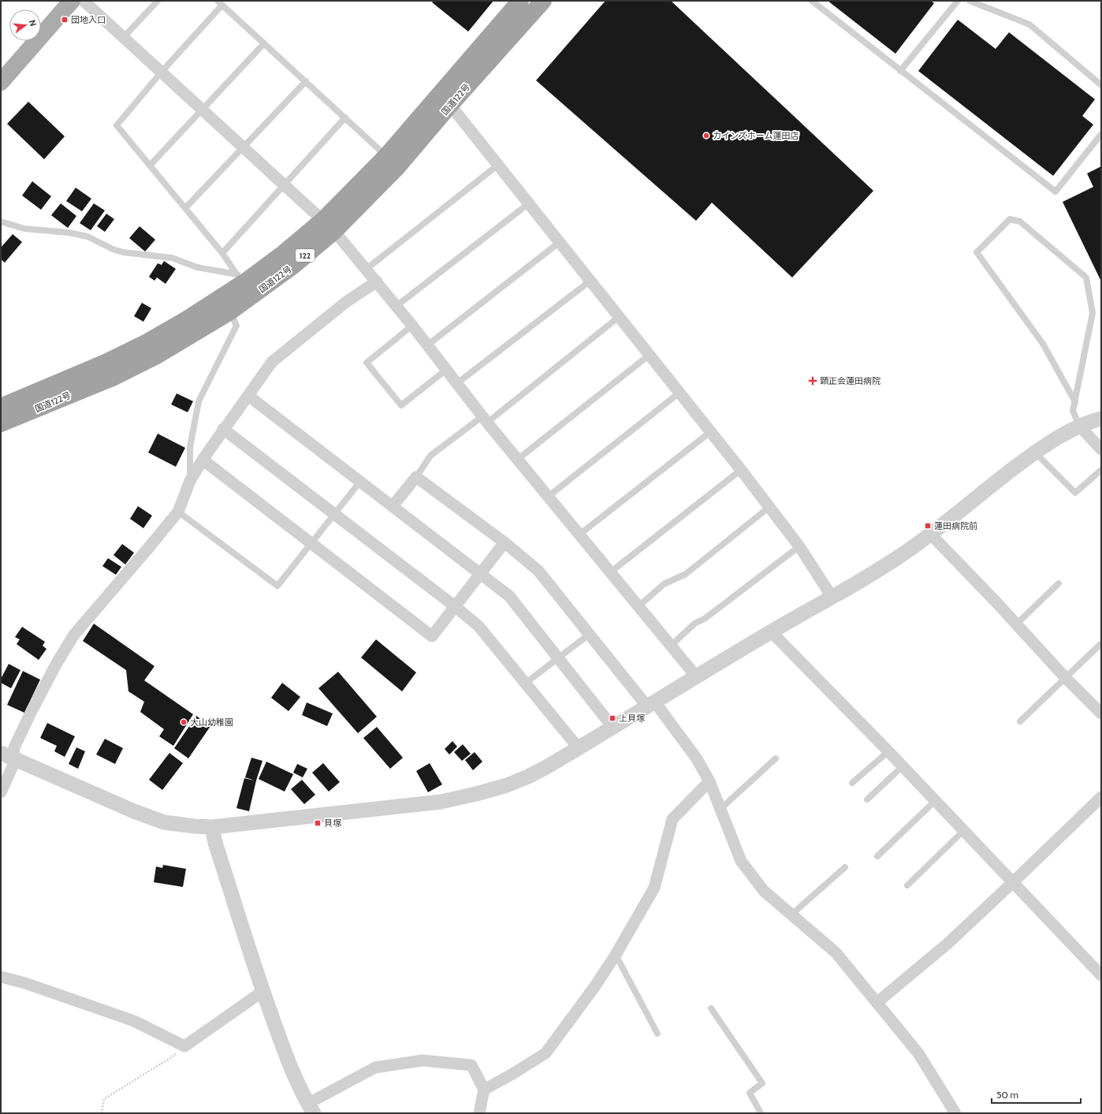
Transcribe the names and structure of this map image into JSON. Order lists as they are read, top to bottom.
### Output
{
  "streets": {
    "highway": ["国道122号", "122"]
  },
  "places": {
    "transit": [
      "団地入口",
      "蓮田病院前",
      "上貝塚",
      "貝塚"
    ],
    "other": ["カインズホーム蓮田店", "大山幼稚園"],
    "health": ["顕正会蓮田病院"]
  },
  "scale_bar": "50 m",
  "north": "right"
}
